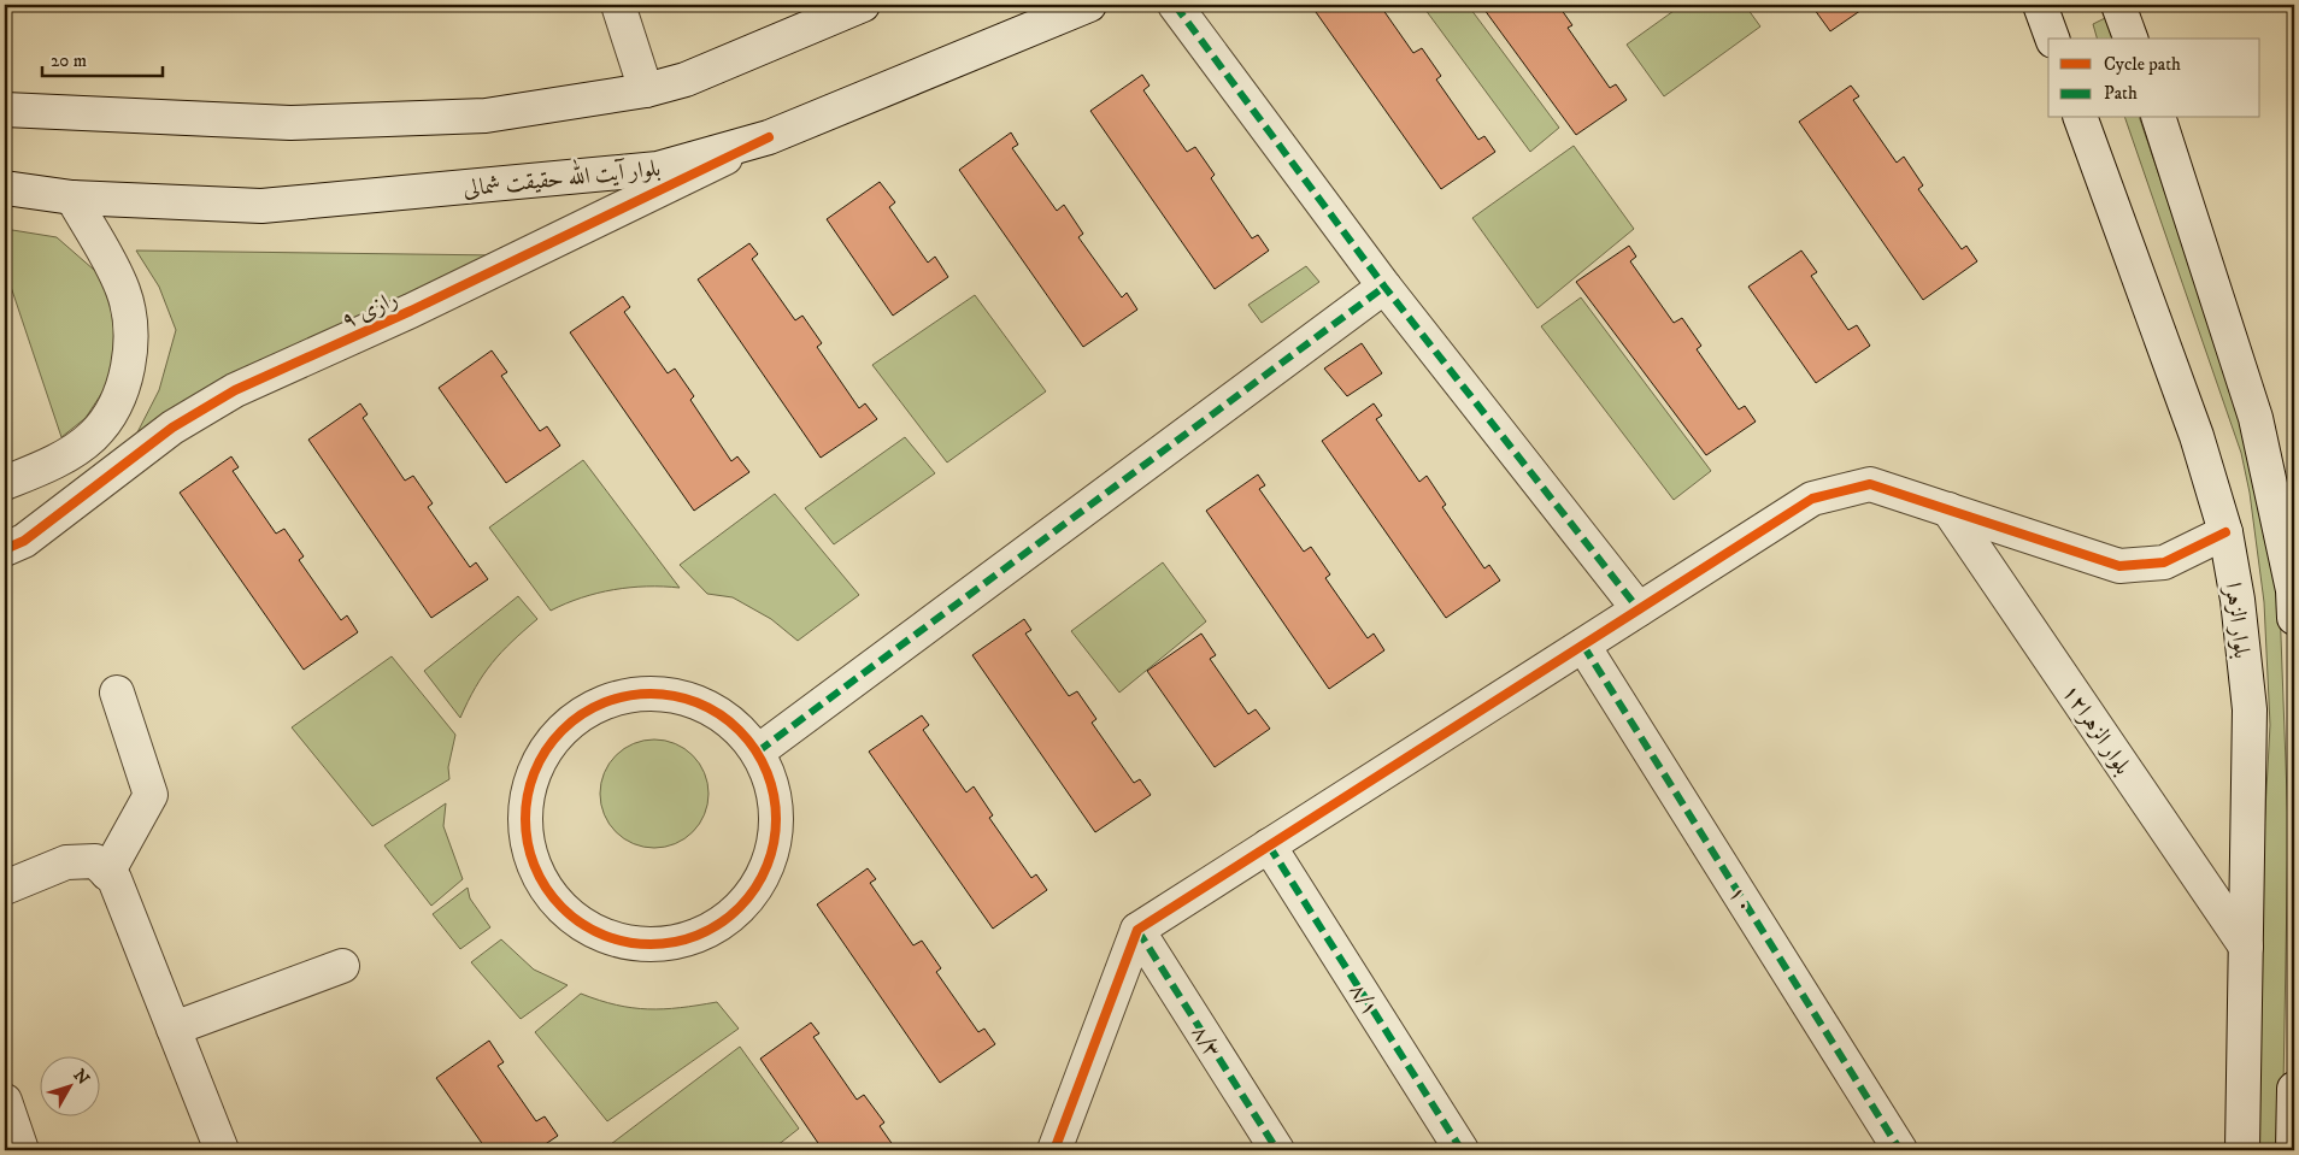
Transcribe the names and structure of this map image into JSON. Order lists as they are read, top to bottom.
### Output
{
  "streets": {
    "street": [
      "بلوار آیت الله حقیقت شمالی",
      "رازی ۹",
      "بلوار الزهرا",
      "بلوار الزهرا۱۲",
      "۱۰",
      "۸/۱",
      "۸/۳"
    ]
  },
  "crossings": [
    ["بلوار آیت الله حقیقت شمالی", "رازی ۹"],
    ["بلوار الزهرا", "بلوار الزهرا۱۲"]
  ],
  "legend": ["Cycle path", "Path"],
  "scale_bar": "20 m",
  "north": "top right"
}
